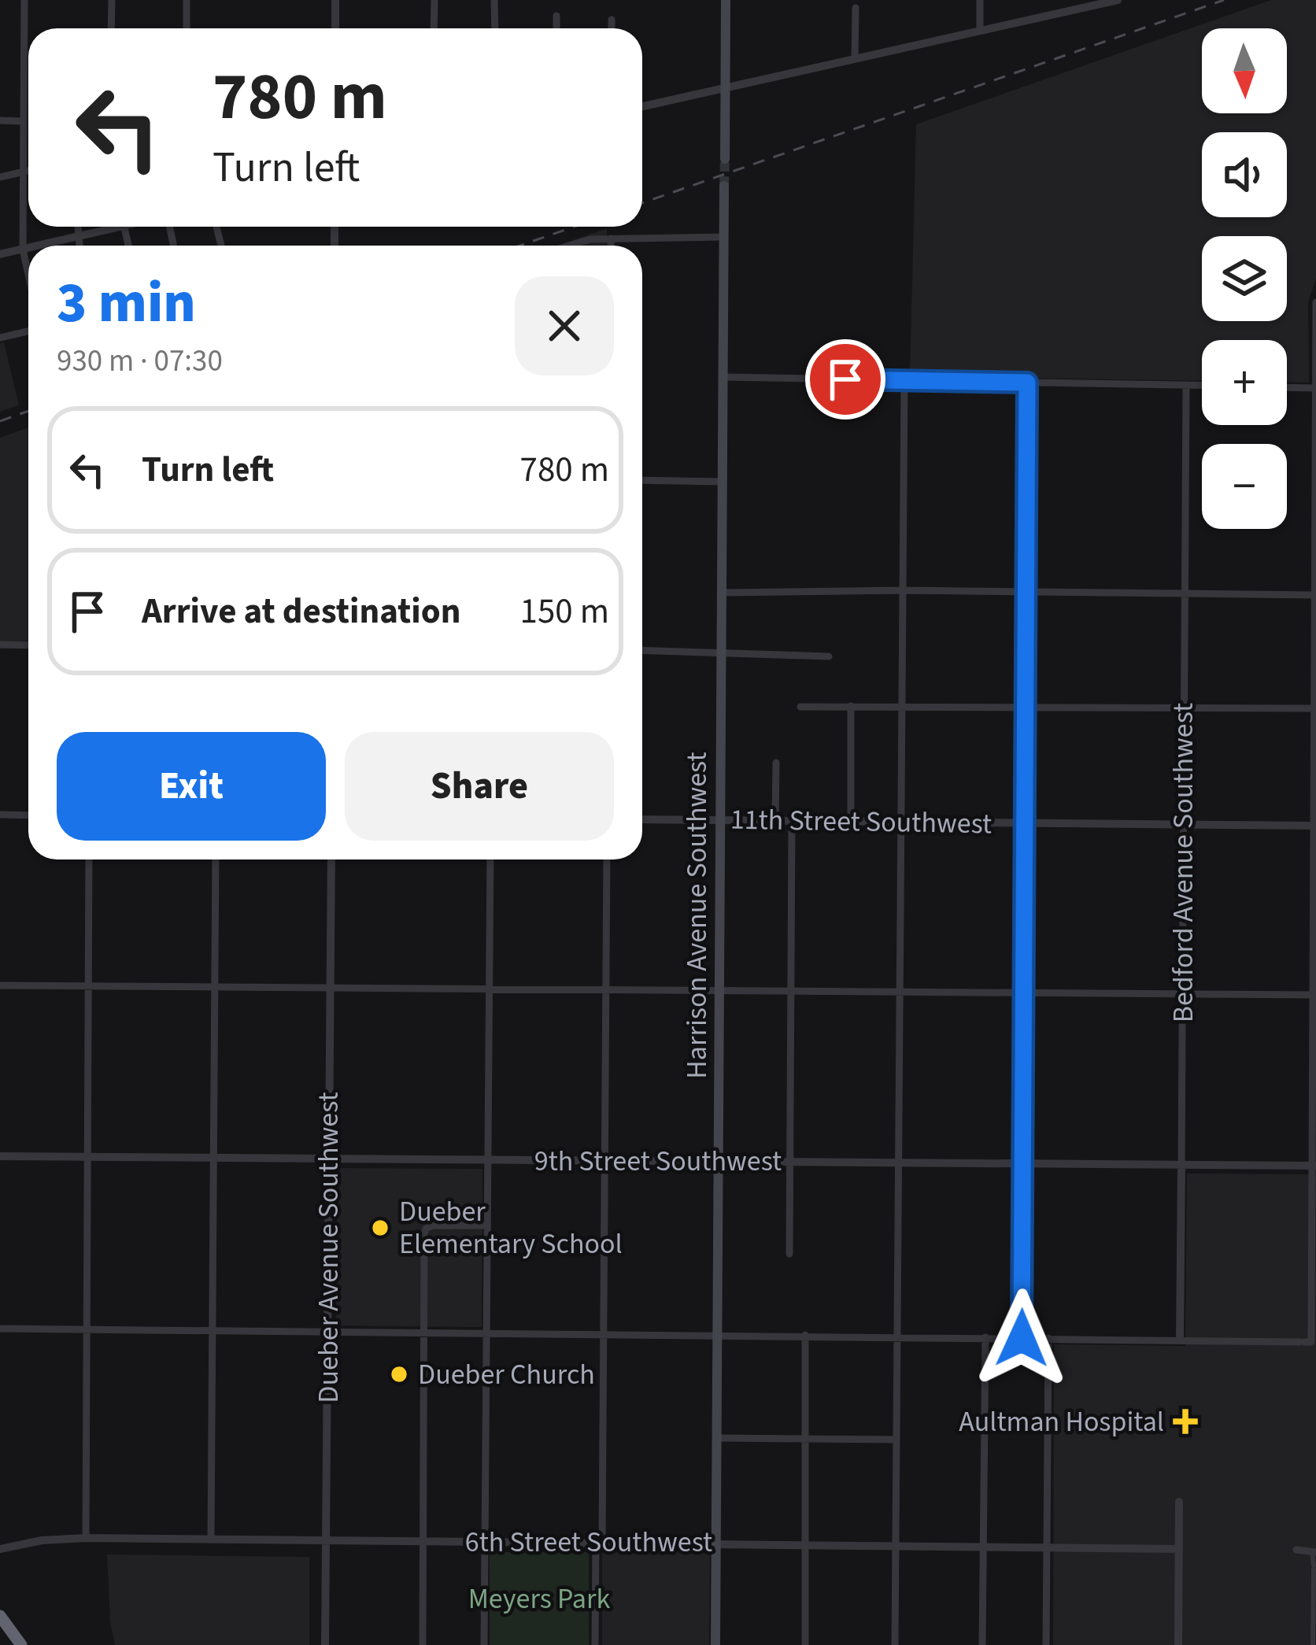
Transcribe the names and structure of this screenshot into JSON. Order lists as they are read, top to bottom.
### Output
{
  "streets": {
    "main road": ["Harrison Avenue Southwest"],
    "street": [
      "11th Street Southwest",
      "Bedford Avenue Southwest",
      "9th Street Southwest",
      "Dueber Avenue Southwest",
      "6th Street Southwest"
    ]
  },
  "crossings": [
    ["11th Street Southwest", "Bedford Avenue Southwest"],
    ["11th Street Southwest", "Harrison Avenue Southwest"],
    ["Bedford Avenue Southwest", "9th Street Southwest"],
    ["Harrison Avenue Southwest", "9th Street Southwest"],
    ["Harrison Avenue Southwest", "6th Street Southwest"],
    ["9th Street Southwest", "Dueber Avenue Southwest"],
    ["Dueber Avenue Southwest", "6th Street Southwest"]
  ],
  "parks": ["Meyers Park"],
  "places": {
    "other": ["Dueber Elementary School", "Dueber Church"],
    "health": ["Aultman Hospital"]
  },
  "north": "bottom",
  "page": {
    "map_buttons": ["+", "−"],
    "turn": ["780 m", "Turn left"],
    "heading": ["3 min", "930 m · 07:30"],
    "list": [
      {
        "name": "Turn left",
        "value": "780 m"
      },
      {
        "name": "Arrive at destination",
        "value": "150 m"
      }
    ],
    "buttons": ["Exit", "Share"]
  }
}
